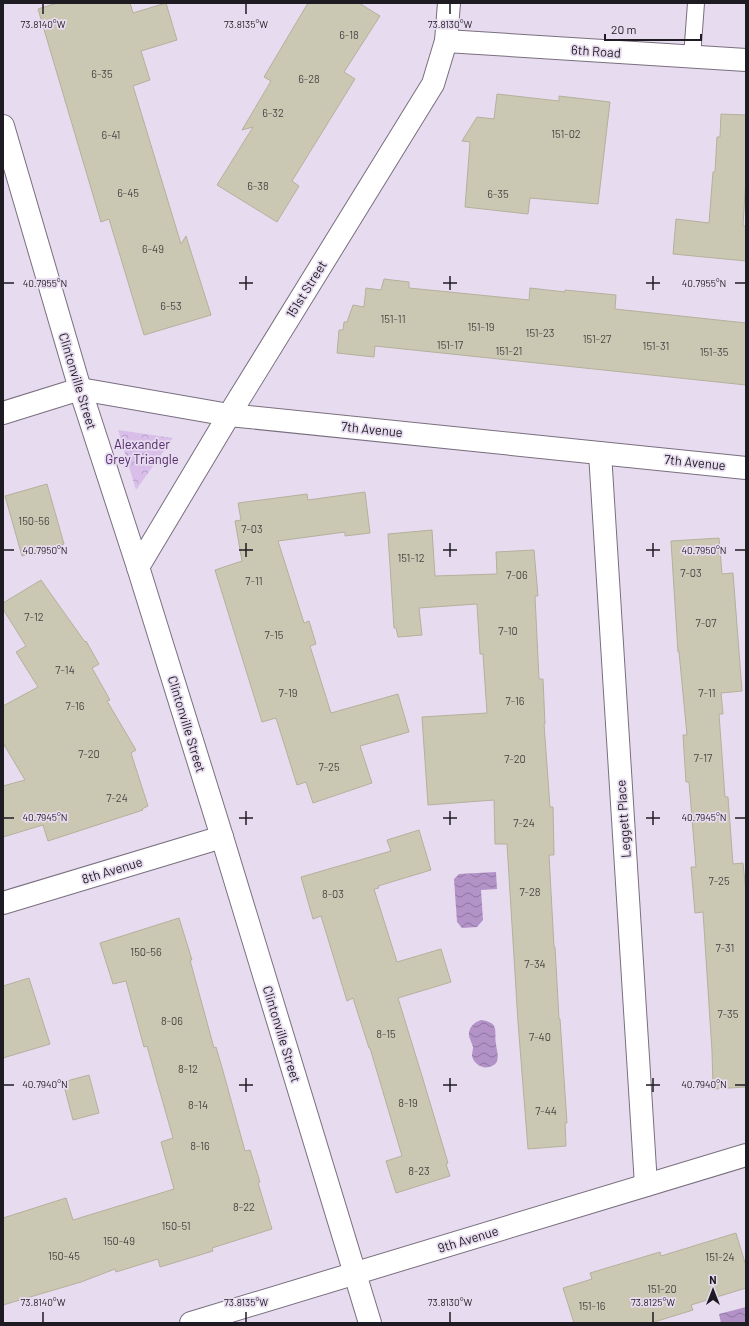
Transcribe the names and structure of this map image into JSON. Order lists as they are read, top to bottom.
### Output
{
  "streets": {
    "street": [
      "6th Road",
      "151st Street",
      "Clintonville Street",
      "7th Avenue",
      "Leggett Place",
      "8th Avenue",
      "9th Avenue"
    ]
  },
  "crossings": [
    ["6th Road", "151st Street"],
    ["151st Street", "Clintonville Street"],
    ["151st Street", "7th Avenue"],
    ["Clintonville Street", "7th Avenue"],
    ["Clintonville Street", "8th Avenue"],
    ["Clintonville Street", "9th Avenue"],
    ["7th Avenue", "Leggett Place"],
    ["Leggett Place", "9th Avenue"]
  ],
  "parks": ["Alexander Grey Triangle"],
  "house_numbers": [
    "6-18",
    "6-35",
    "6-28",
    "6-32",
    "151-02",
    "6-41",
    "6-38",
    "6-45",
    "6-35",
    "6-49",
    "6-53",
    "151-11",
    "151-19",
    "151-23",
    "151-27",
    "151-17",
    "151-31",
    "151-21",
    "151-35",
    "150-56",
    "7-03",
    "151-12",
    "7-03",
    "7-06",
    "7-11",
    "7-12",
    "7-07",
    "7-10",
    "7-15",
    "7-14",
    "7-19",
    "7-11",
    "7-16",
    "7-16",
    "7-20",
    "7-17",
    "7-20",
    "7-25",
    "7-24",
    "7-24",
    "7-25",
    "7-28",
    "8-03",
    "7-31",
    "150-56",
    "7-34",
    "7-35",
    "8-06",
    "8-15",
    "7-40",
    "8-12",
    "8-19",
    "8-14",
    "7-44",
    "8-16",
    "8-23",
    "8-22",
    "150-51",
    "150-49",
    "150-45",
    "151-24",
    "151-20",
    "151-16"
  ],
  "scale_bar": "20 m",
  "north": "top",
  "coordinates": [
    "73.8140°W",
    "73.8135°W",
    "73.8130°W",
    "40.7955°N",
    "40.7950°N",
    "40.7945°N",
    "40.7940°N",
    "73.8125°W"
  ]
}
